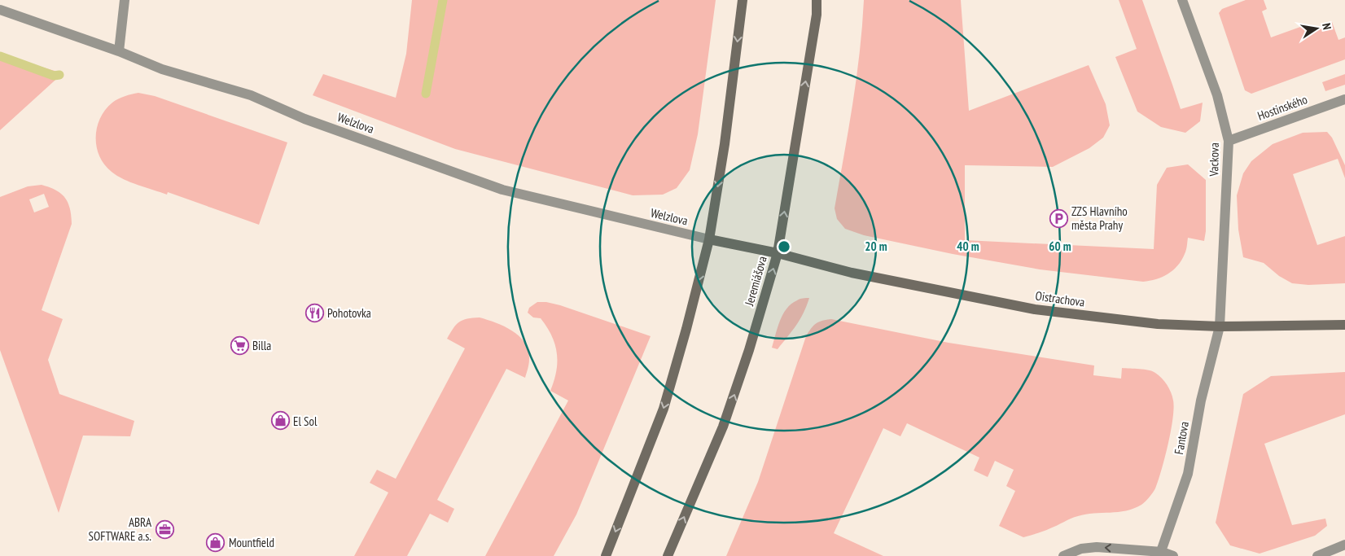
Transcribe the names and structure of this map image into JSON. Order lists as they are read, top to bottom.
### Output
{
  "streets": {
    "main road": ["Jeremiášova", "Oistrachova"],
    "street": [
      "Hostinského",
      "Welzlova",
      "Vackova",
      "Fantova"
    ]
  },
  "crossings": [
    ["Hostinského", "Vackova"],
    ["Welzlova", "Oistrachova"],
    ["Vackova", "Oistrachova"],
    ["Vackova", "Fantova"],
    ["Jeremiášova", "Oistrachova"],
    ["Oistrachova", "Fantova"]
  ],
  "places": {
    "parking": ["ZZS Hlavního města Prahy"],
    "restaurant": ["Pohotovka"],
    "supermarket": ["Billa"],
    "shop": ["El Sol", "Mountfield"],
    "office": ["ABRA SOFTWARE a.s."]
  },
  "north": "right",
  "rings": ["20 m", "40 m", "60 m"]
}
